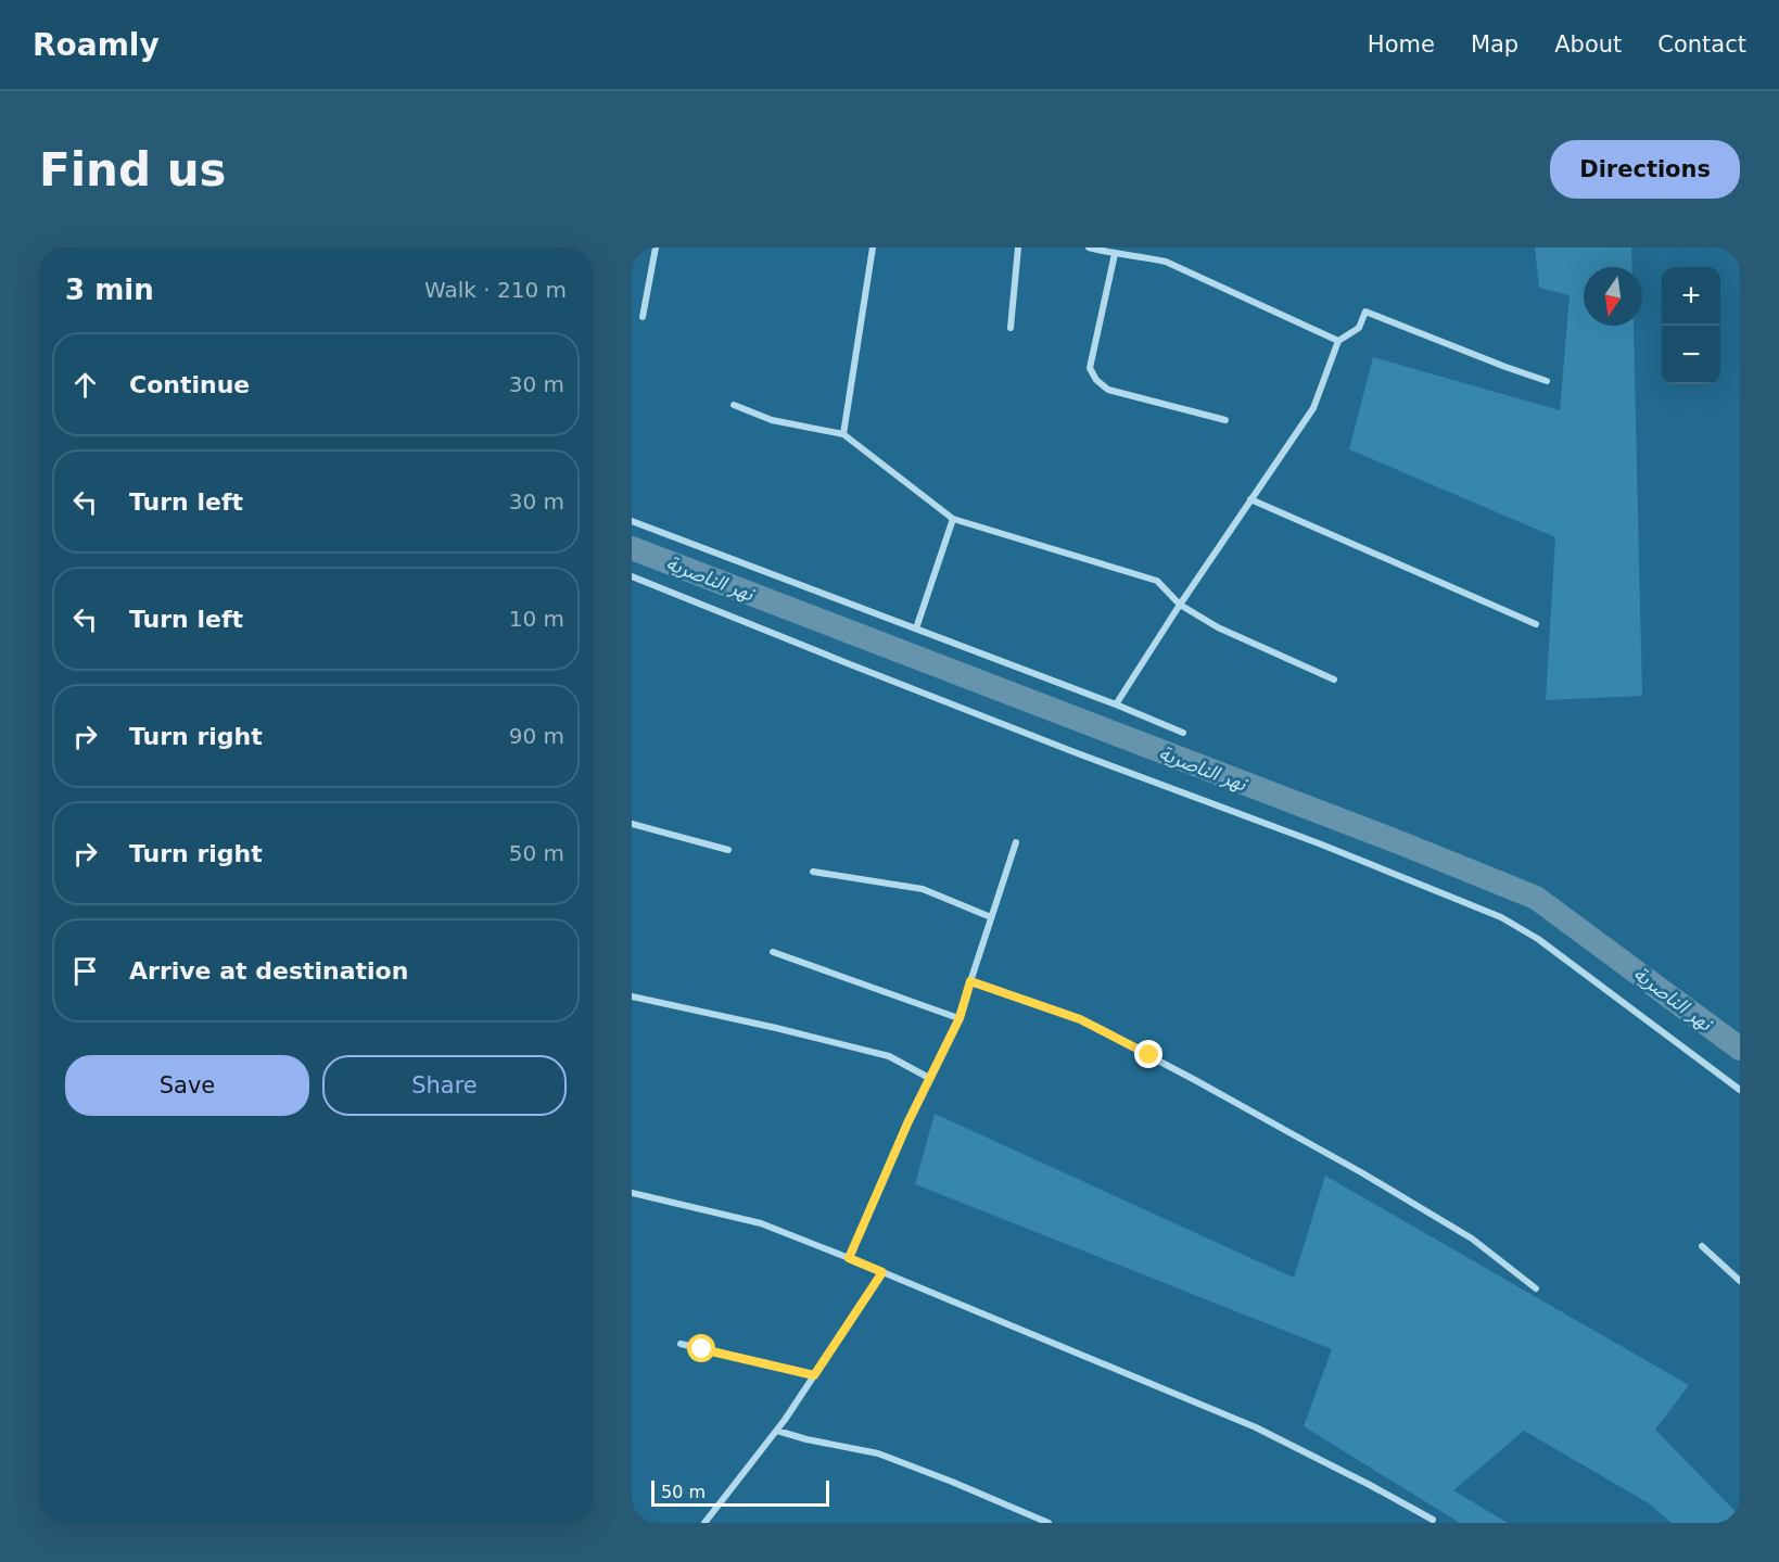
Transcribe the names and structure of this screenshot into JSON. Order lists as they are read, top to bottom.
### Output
{
  "water": ["نهر الناصرية"],
  "scale_bar": "50 m",
  "north": "bottom",
  "page": {
    "header": "Roamly",
    "nav": [
      "Home",
      "Map",
      "About",
      "Contact"
    ],
    "buttons": [
      "Directions",
      ["Save", "Share"]
    ],
    "title": "Find us",
    "heading": ["3 min", "Walk · 210 m"],
    "map_buttons": ["+", "−"],
    "list": [
      ["Continue", "30 m"],
      ["Turn left", "30 m"],
      ["Turn left", "10 m"],
      ["Turn right", "90 m"],
      ["Turn right", "50 m"],
      "Arrive at destination"
    ],
    "scale": "50 m"
  }
}
